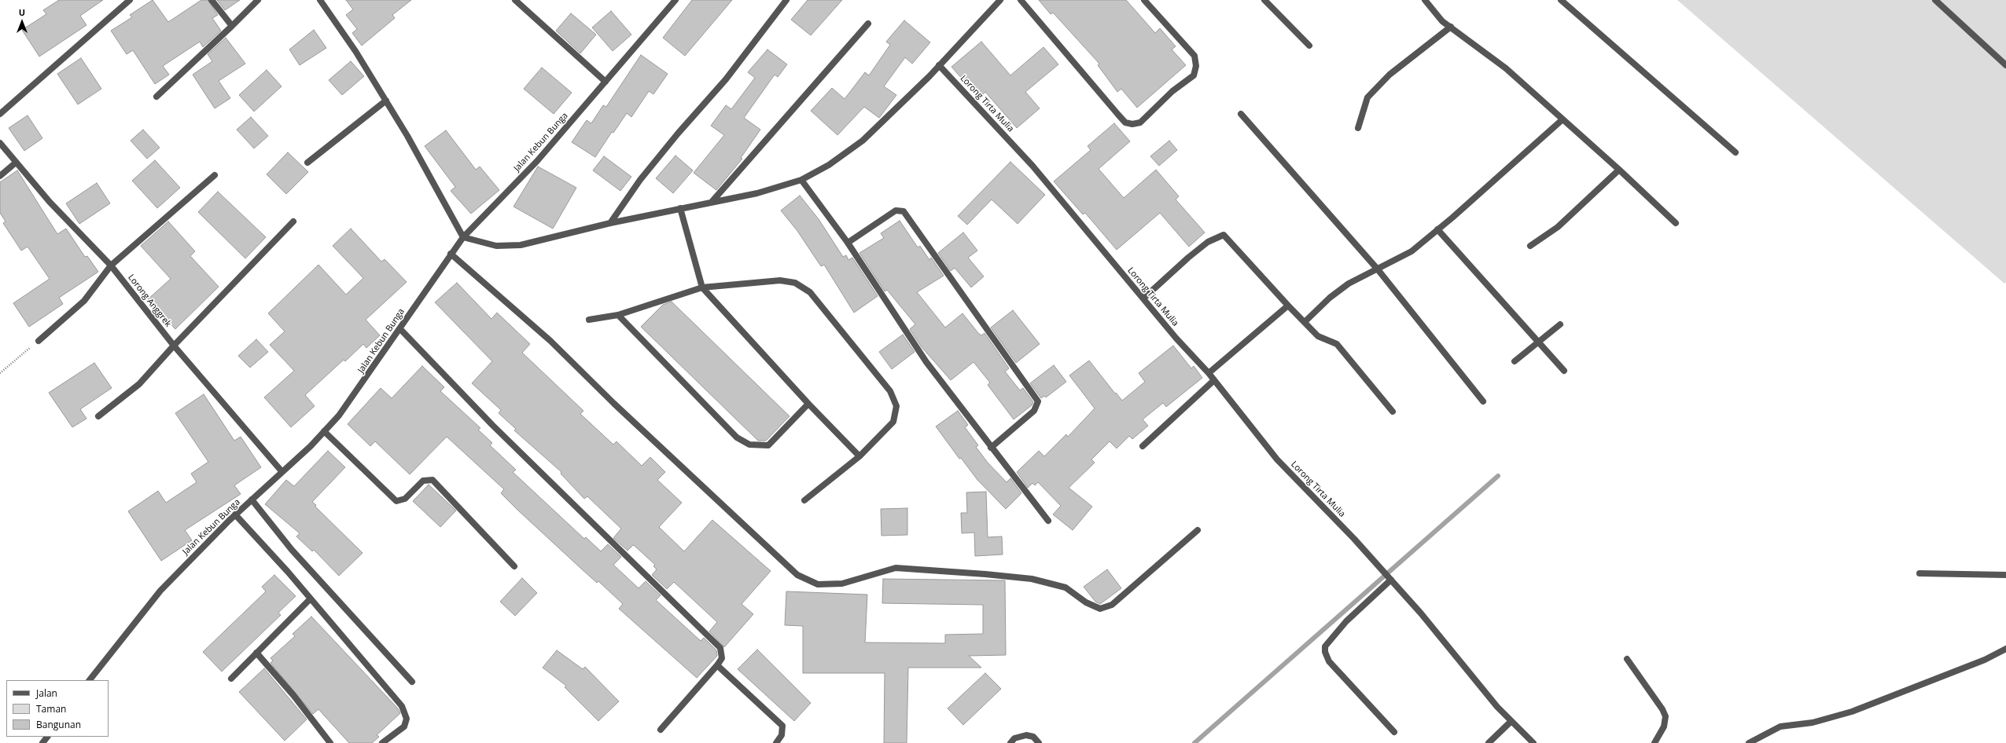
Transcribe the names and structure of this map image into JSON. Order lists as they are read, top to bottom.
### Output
{
  "streets": {
    "street": ["Lorong Tirta Mulia", "Jalan Kebun Bunga", "Lorong Anggrek"]
  },
  "crossings": [
    ["Jalan Kebun Bunga", "Lorong Anggrek"]
  ],
  "legend": ["Jalan", "Taman", "Bangunan"],
  "north": "top"
}
